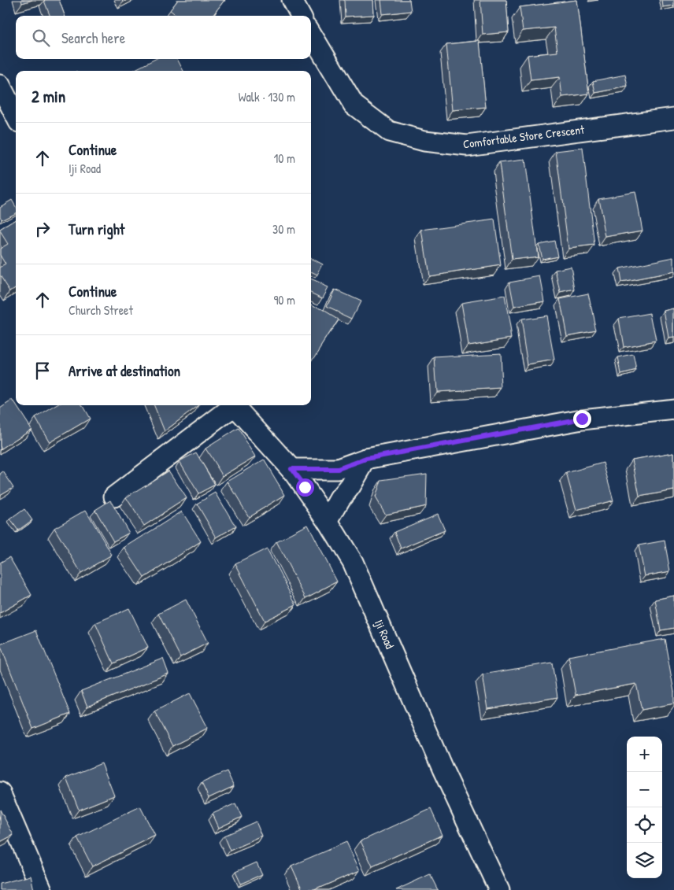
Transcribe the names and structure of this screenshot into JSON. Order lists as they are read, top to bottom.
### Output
{
  "streets": {
    "street": ["Comfortable Store Crescent", "Iji Road"]
  },
  "page": {
    "search": "Search here",
    "heading": ["2 min", "Walk · 130 m"],
    "list": [
      ["Continue", "Iji Road", "10 m"],
      ["Turn right", "30 m"],
      ["Continue", "Church Street", "90 m"],
      "Arrive at destination"
    ],
    "map_buttons": ["+", "−"]
  }
}
